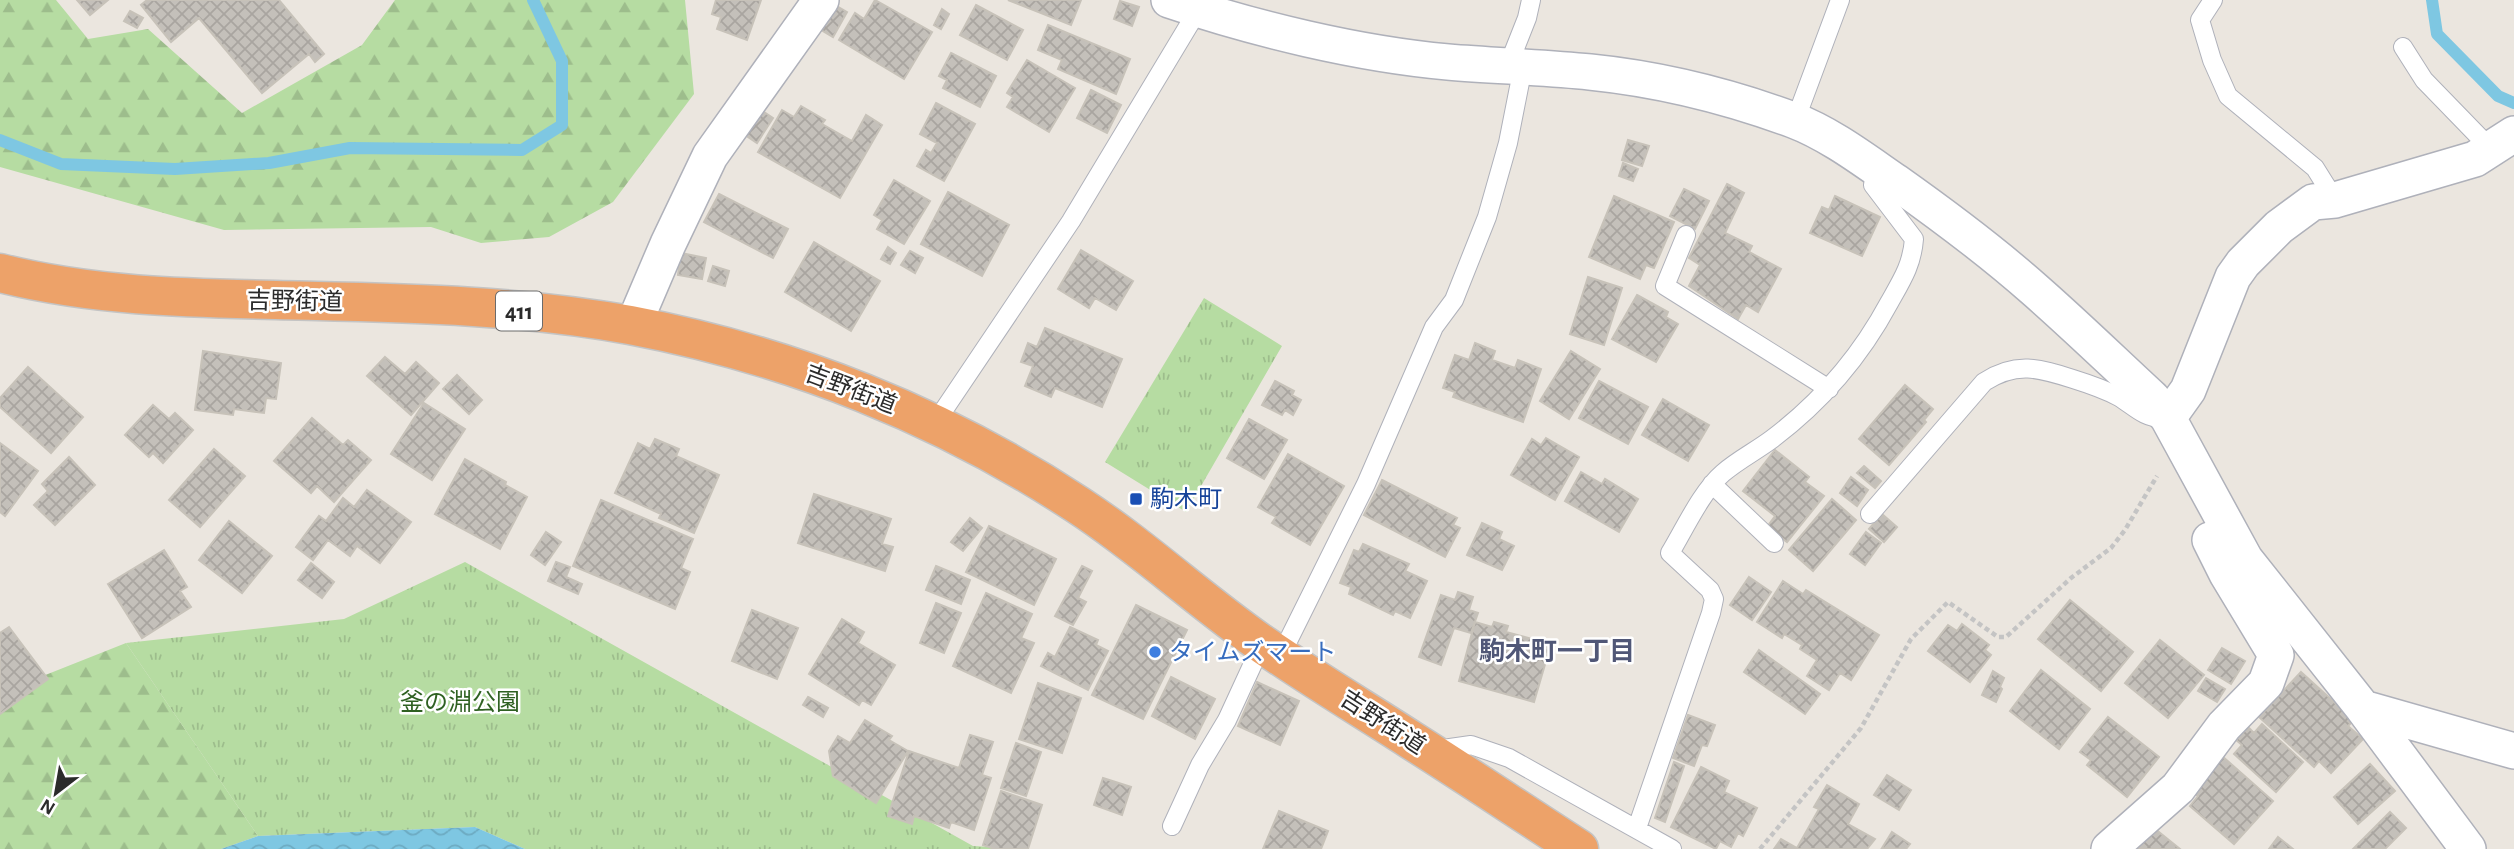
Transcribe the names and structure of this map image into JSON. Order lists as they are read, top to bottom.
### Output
{
  "streets": {
    "highway": ["吉野街道", "411"]
  },
  "districts": ["駒木町一丁目"],
  "parks": ["釜の淵公園"],
  "places": {
    "transit": ["駒木町"],
    "other": ["タイムズマート"]
  },
  "north": "bottom left"
}
